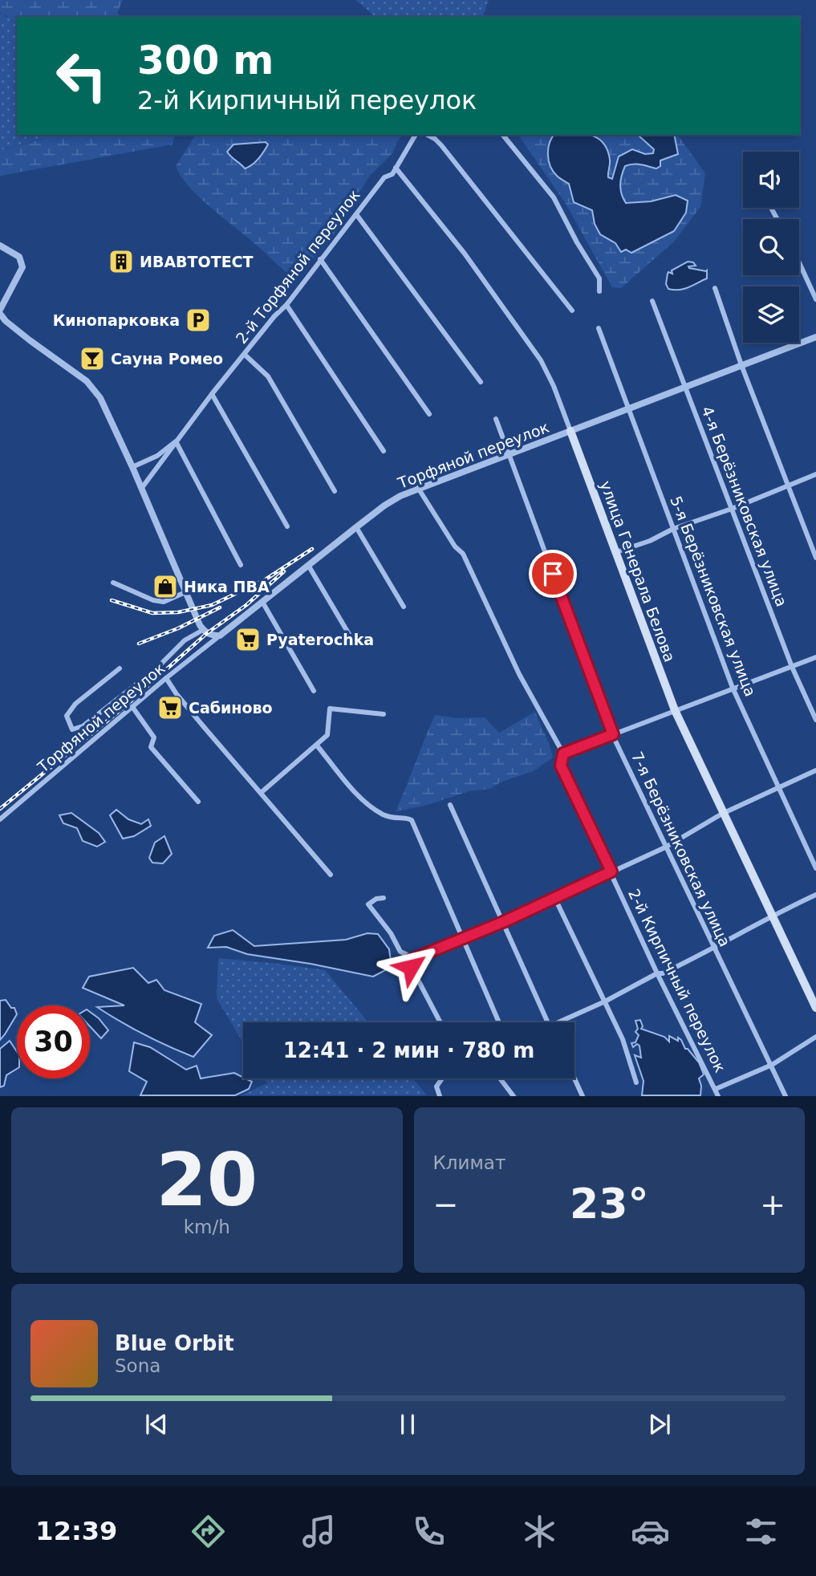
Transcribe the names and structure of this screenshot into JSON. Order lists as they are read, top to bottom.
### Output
{
  "streets": {
    "main road": ["улица Генерала Белова"],
    "street": [
      "2-й Торфяной переулок",
      "Торфяной переулок",
      "4-я Берёзниковская улица",
      "5-я Берёзниковская улица",
      "7-я Берёзниковская улица",
      "2-й Кирпичный переулок"
    ]
  },
  "crossings": [
    ["2-й Торфяной переулок", "улица Генерала Белова"],
    ["Торфяной переулок", "4-я Берёзниковская улица"],
    ["Торфяной переулок", "улица Генерала Белова"],
    ["Торфяной переулок", "5-я Берёзниковская улица"],
    ["Торфяной переулок", "7-я Берёзниковская улица"],
    ["Торфяной переулок", "2-й Кирпичный переулок"]
  ],
  "places": {
    "building": ["ИВАВТОТЕСТ"],
    "parking": ["Кинопарковка"],
    "bar": ["Сауна Ромео"],
    "shop": ["Ника ПВА"],
    "supermarket": ["Pyaterochka", "Сабиново"]
  },
  "page": {
    "turn": ["300 m", "2-й Кирпичный переулок"],
    "limit": "30",
    "trip": "12:41 · 2 мин · 780 m",
    "tile": [
      ["20", "km/h"],
      "Климат"
    ],
    "heat": ["−", "23°", "+"],
    "song": ["Blue Orbit", "Sona"],
    "tabs": "12:39"
  }
}
